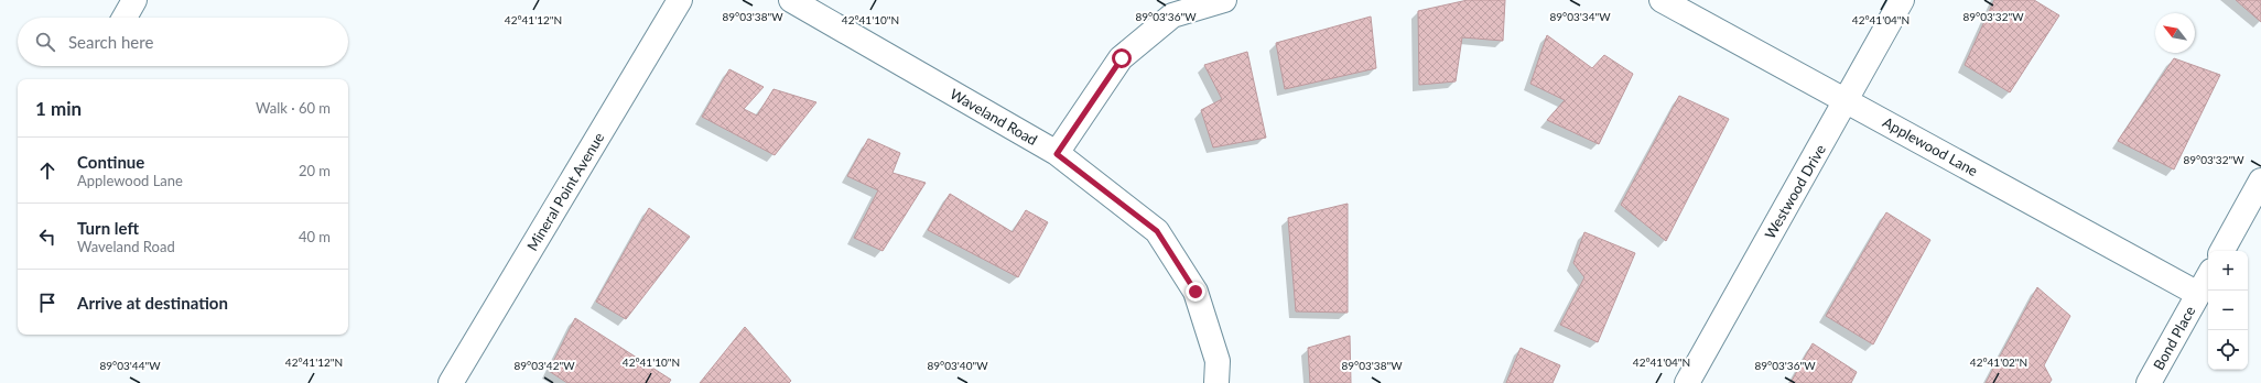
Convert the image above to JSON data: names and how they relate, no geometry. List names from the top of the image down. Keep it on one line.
{"streets":{"street":["Waveland Road","Applewood Lane","Mineral Point Avenue","Westwood Drive","Bond Place"]},"crossings":[["Applewood Lane","Westwood Drive"],["Applewood Lane","Bond Place"]],"north":"top left","page":{"search":"Search here","heading":["1 min","Walk · 60 m"],"list":[["Continue","Applewood Lane","20 m"],["Turn left","Waveland Road","40 m"],"Arrive at destination"],"map_buttons":["+","−"]},"coordinates":["89°03'38\"W","89°03'34\"W","89°03'36\"W","89°03'32\"W","42°41'12\"N","42°41'10\"N","42°41'04\"N","42°41'02\"N","89°03'44\"W","89°03'42\"W","89°03'40\"W"]}
